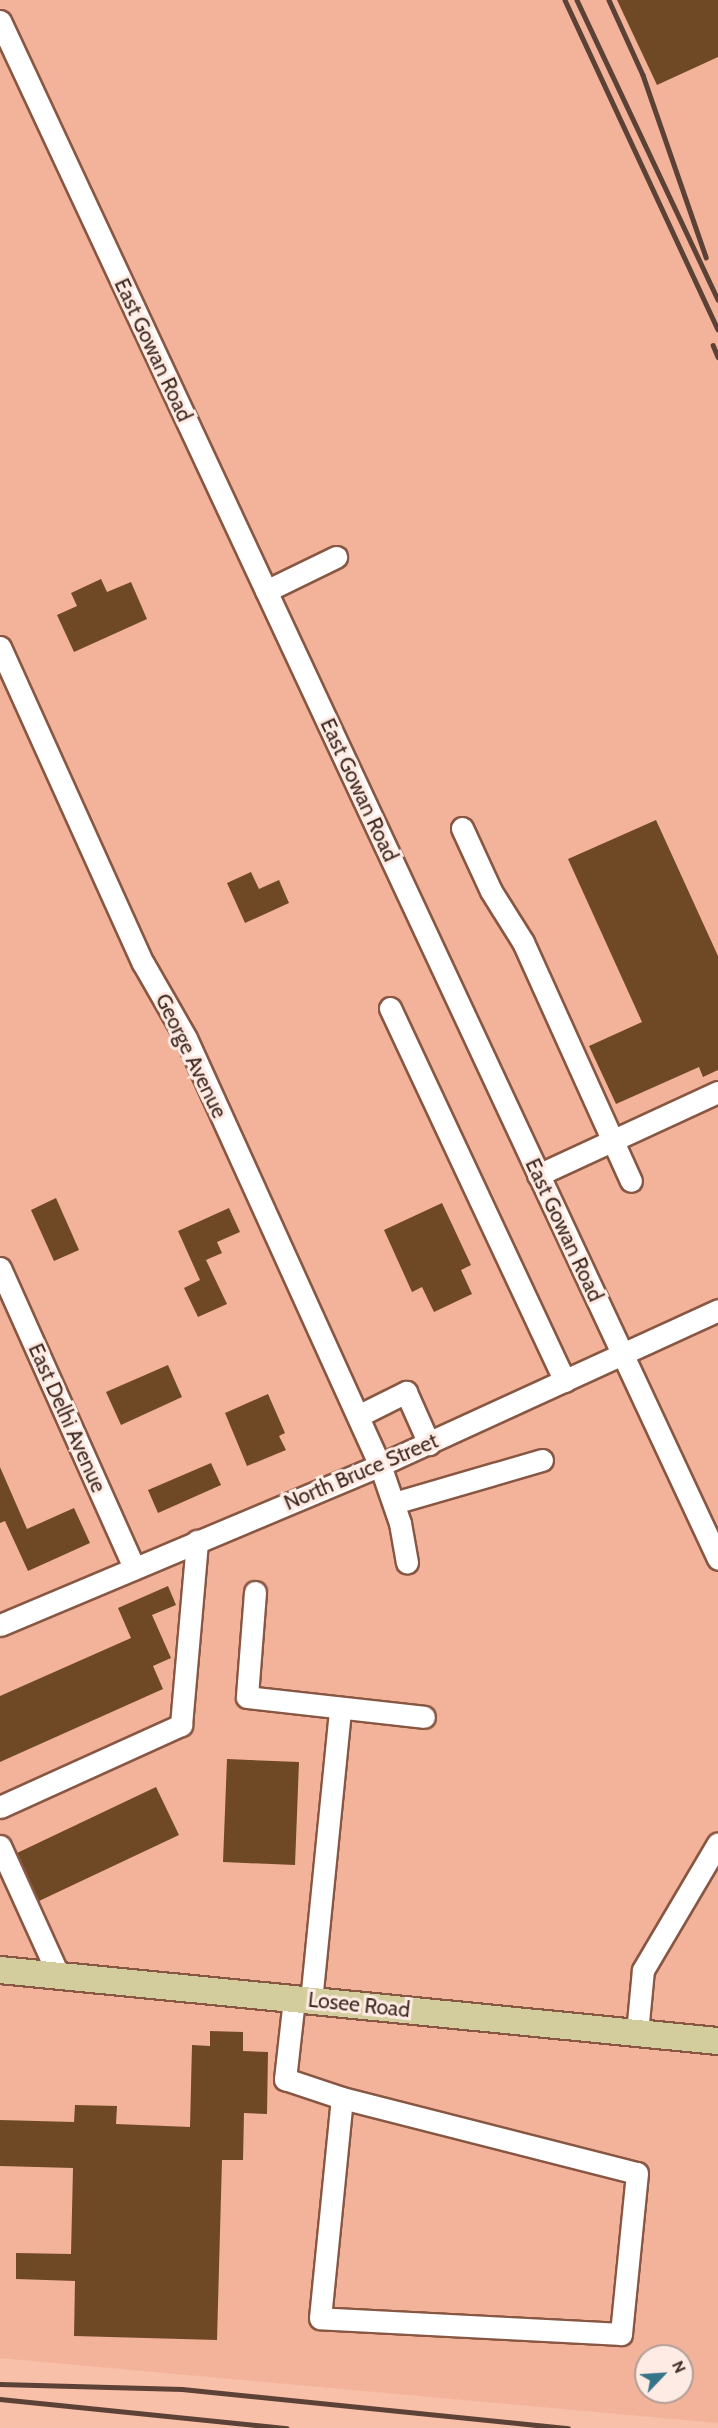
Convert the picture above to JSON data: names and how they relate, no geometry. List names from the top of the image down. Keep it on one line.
{"streets":{"main road":["Losee Road"],"street":["East Gowan Road","George Avenue","East Delhi Avenue","North Bruce Street"]},"crossings":[["East Gowan Road","North Bruce Street"],["George Avenue","North Bruce Street"],["East Delhi Avenue","North Bruce Street"]],"north":"top right"}
